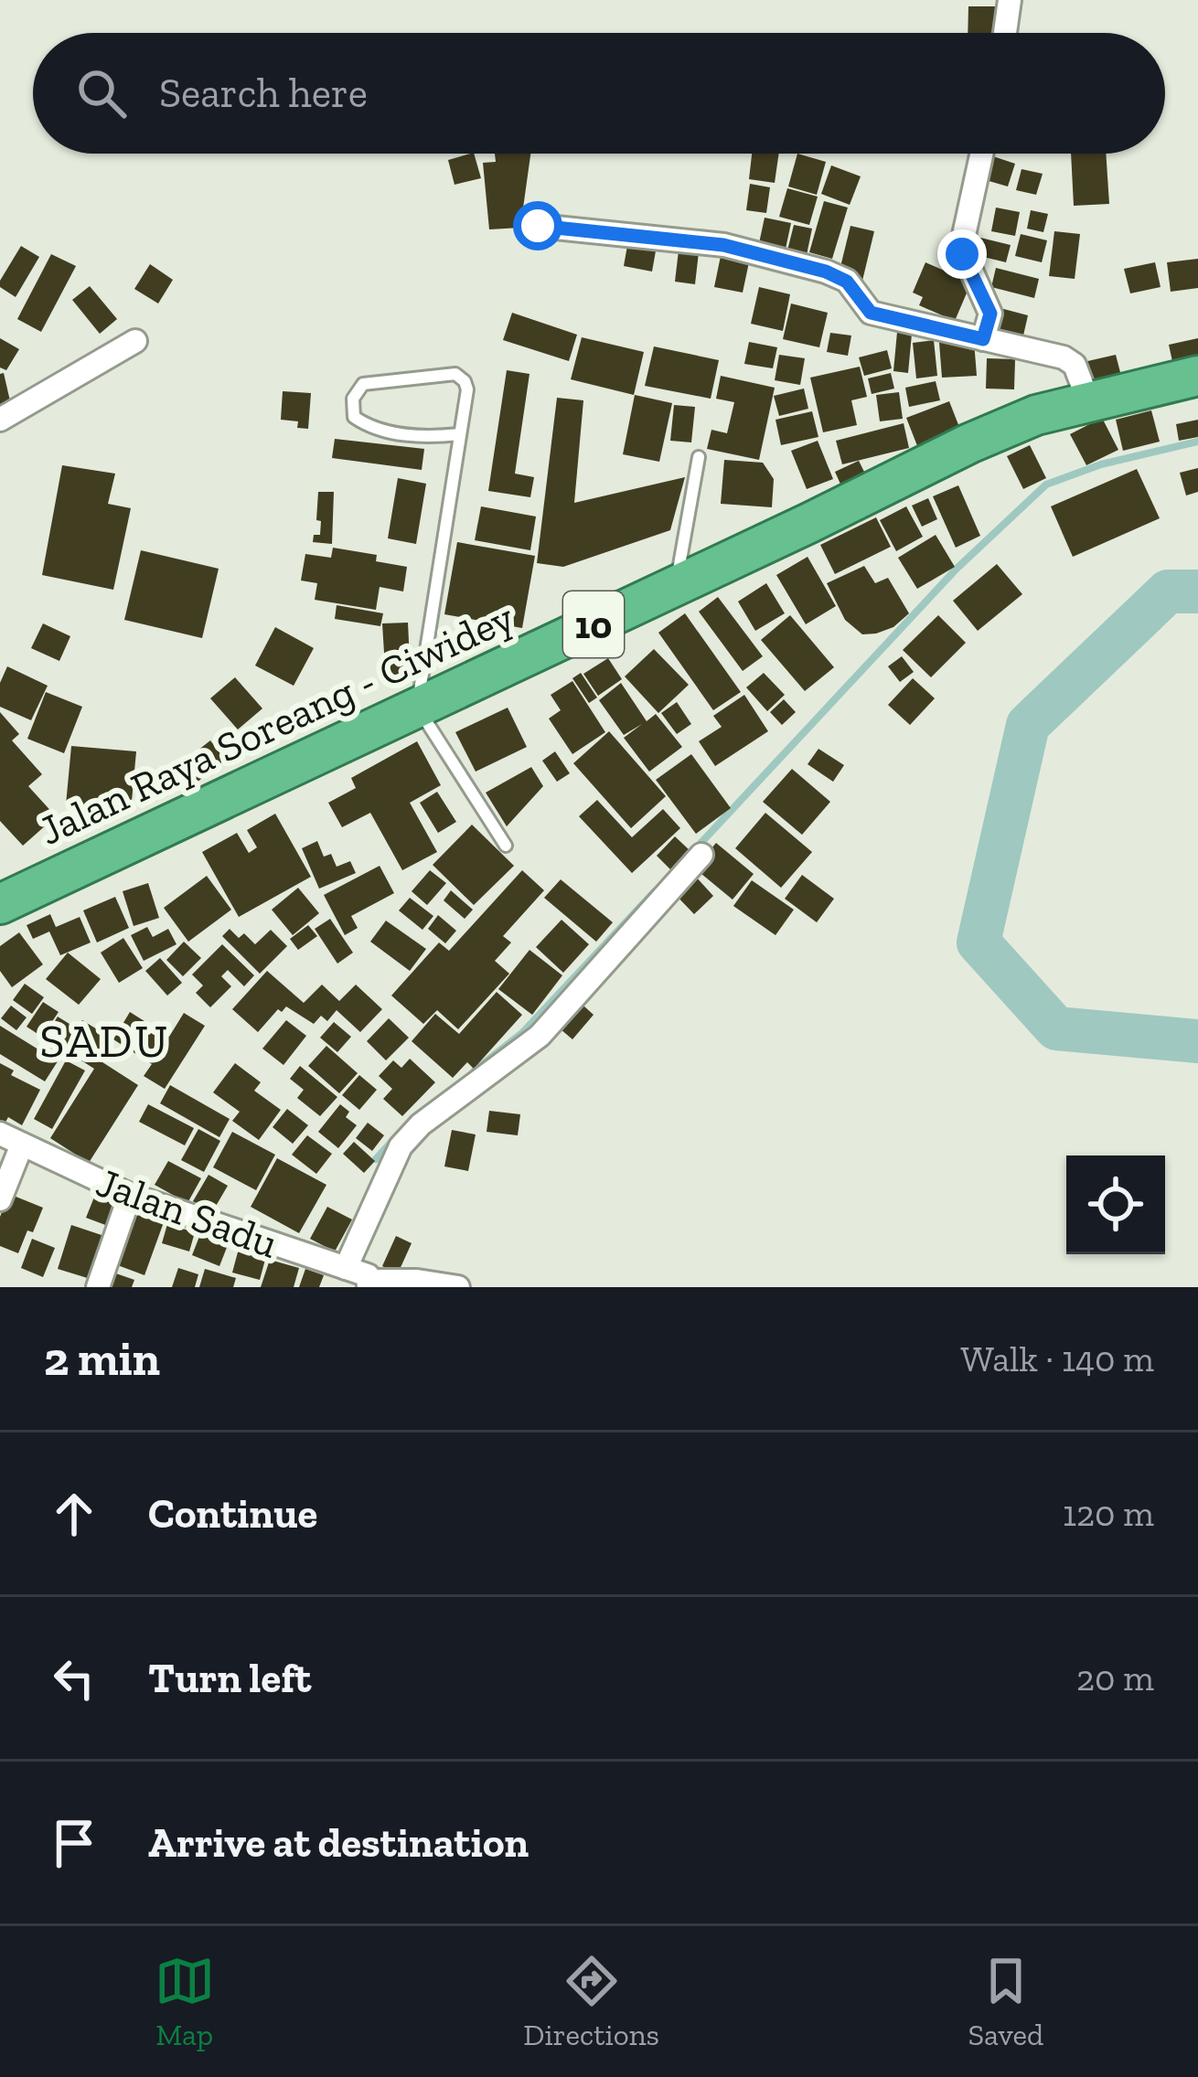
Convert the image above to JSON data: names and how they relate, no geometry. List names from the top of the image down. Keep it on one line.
{"streets":{"highway":["10","Jalan Raya Soreang - Ciwidey"],"street":["Jalan Sadu"]},"districts":["SADU"],"page":{"search":"Search here","heading":["2 min","Walk · 140 m"],"list":[["Continue","120 m"],["Turn left","20 m"],"Arrive at destination"],"nav":["Map","Directions","Saved"]}}
